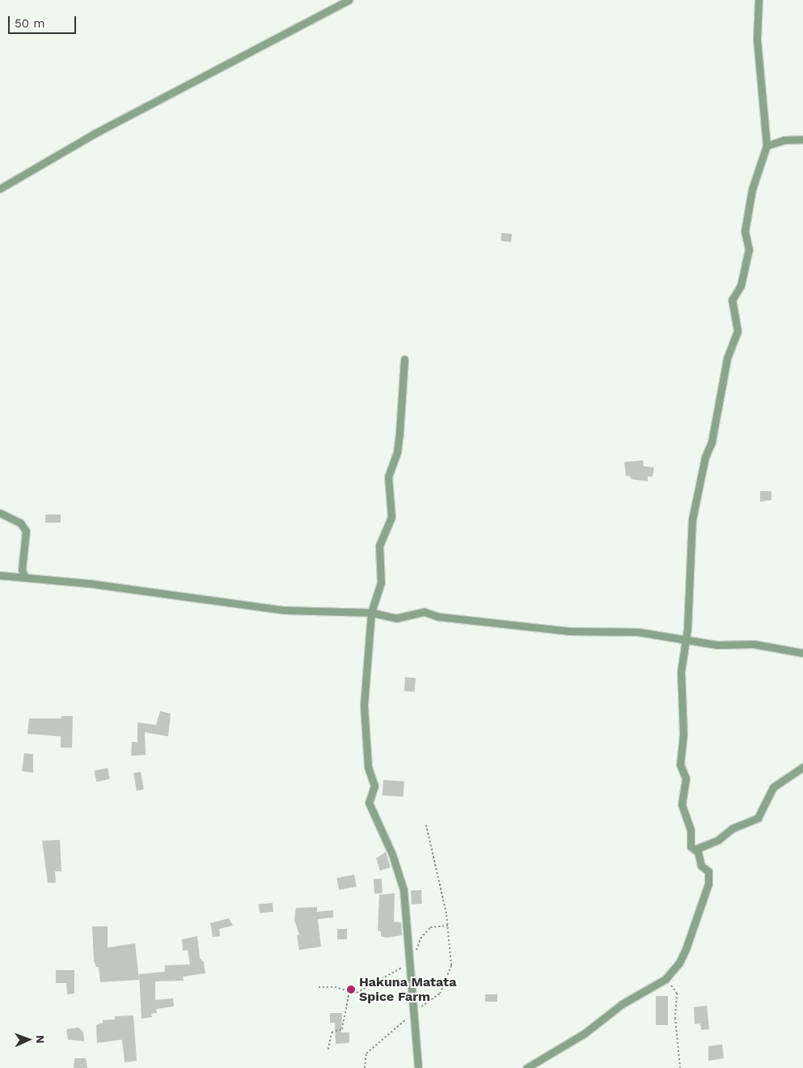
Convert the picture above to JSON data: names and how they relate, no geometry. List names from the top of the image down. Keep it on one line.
{"places":["Hakuna Matata Spice Farm"],"scale_bar":"50 m","north":"right"}
